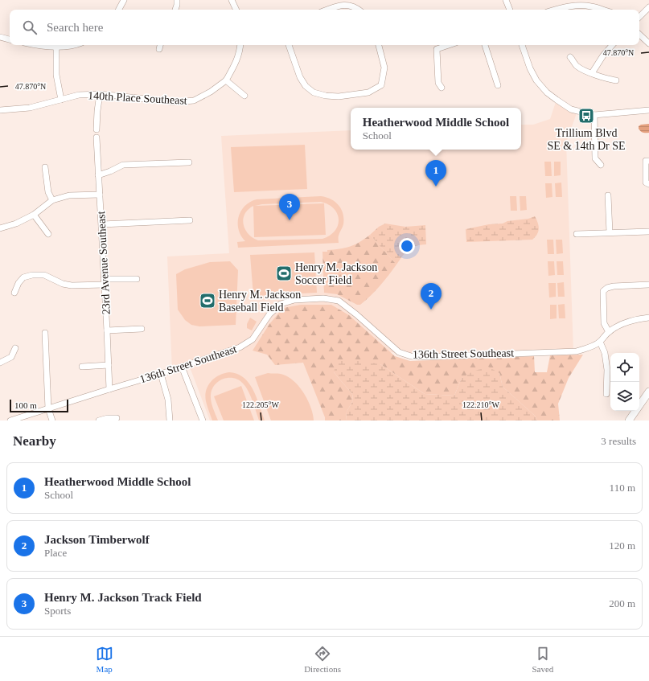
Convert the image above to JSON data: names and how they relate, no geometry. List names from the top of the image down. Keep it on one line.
{"streets":{"street":["140th Place Southeast","23rd Avenue Southeast","136th Street Southeast"]},"crossings":[["23rd Avenue Southeast","136th Street Southeast"]],"places":{"bus stop":["Trillium Blvd SE & 14th Dr SE"],"sports":["Henry M. Jackson Soccer Field","Henry M. Jackson Baseball Field"]},"scale_bar":"100 m","page":{"search":"Search here","popup":["Heatherwood Middle School","School"],"pins":["1","3","2"],"scale":"100 m","heading":["Nearby","3 results"],"list":[{"mark":"1","name":"Heatherwood Middle School","note":"School","value":"110 m"},{"mark":"2","name":"Jackson Timberwolf","note":"Place","value":"120 m"},{"mark":"3","name":"Henry M. Jackson Track Field","note":"Sports","value":"200 m"}],"nav":["Map","Directions","Saved"]},"coordinates":["47.870°N","122.205°W","122.210°W"]}
